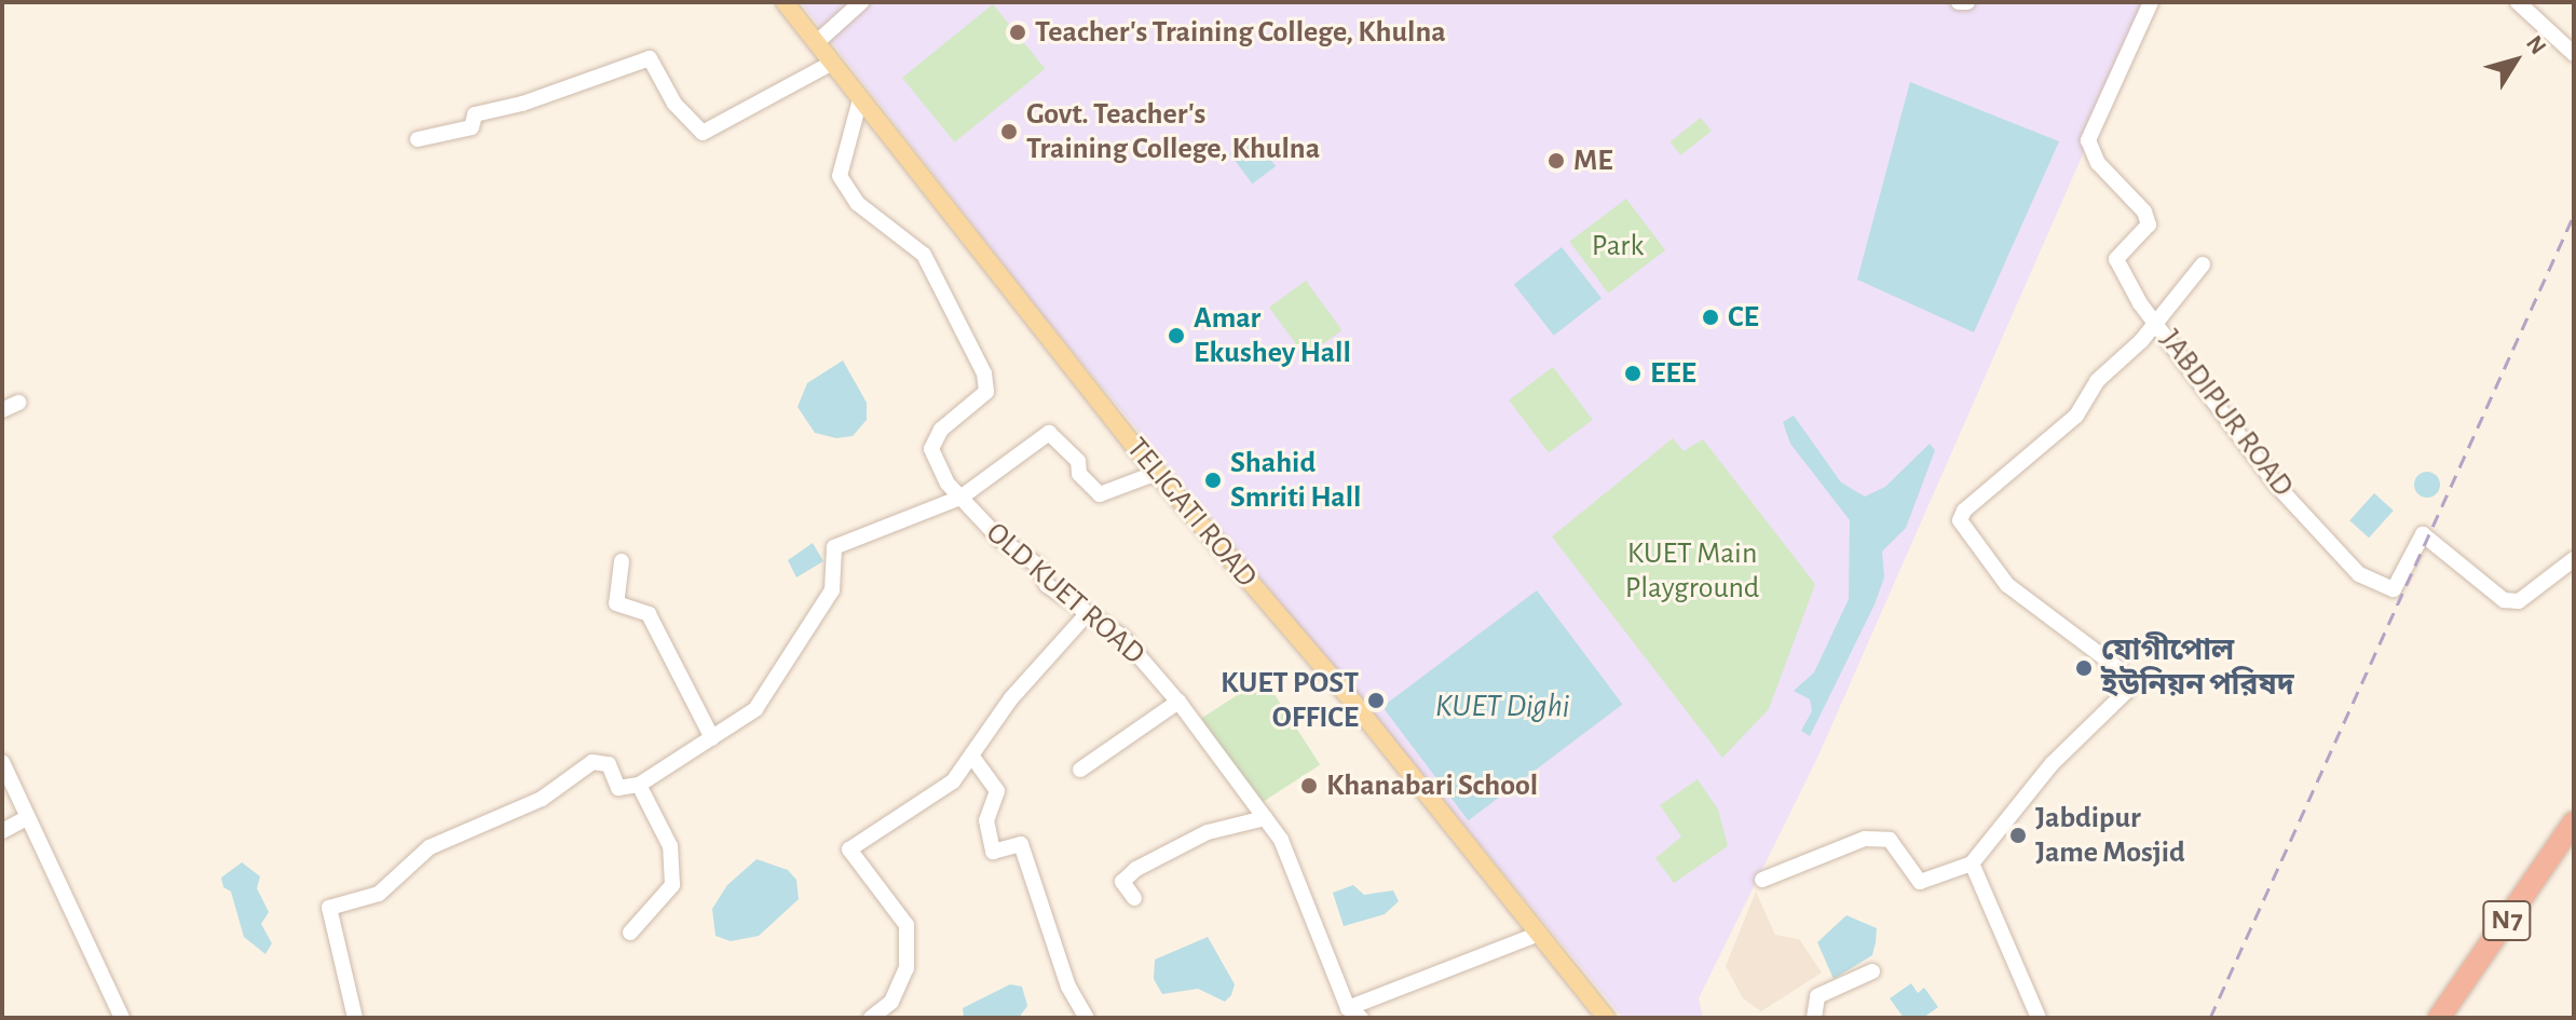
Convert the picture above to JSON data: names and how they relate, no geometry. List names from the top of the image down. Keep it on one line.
{"streets":{"highway":["N7"],"main road":["TELIGATI ROAD"],"street":["JABDIPUR ROAD","OLD KUET ROAD"]},"crossings":[["TELIGATI ROAD","OLD KUET ROAD"]],"water":["KUET Dighi"],"parks":["Park","KUET Main Playground"],"places":["Teacher's Training College, Khulna","Govt. Teacher's Training College, Khulna","ME","CE","Amar Ekushey Hall","EEE","Shahid Smriti Hall","যোগীপোল ইউনিয়ন পরিষদ","KUET POST OFFICE","Khanabari School","Jabdipur Jame Mosjid"],"north":"top right"}
